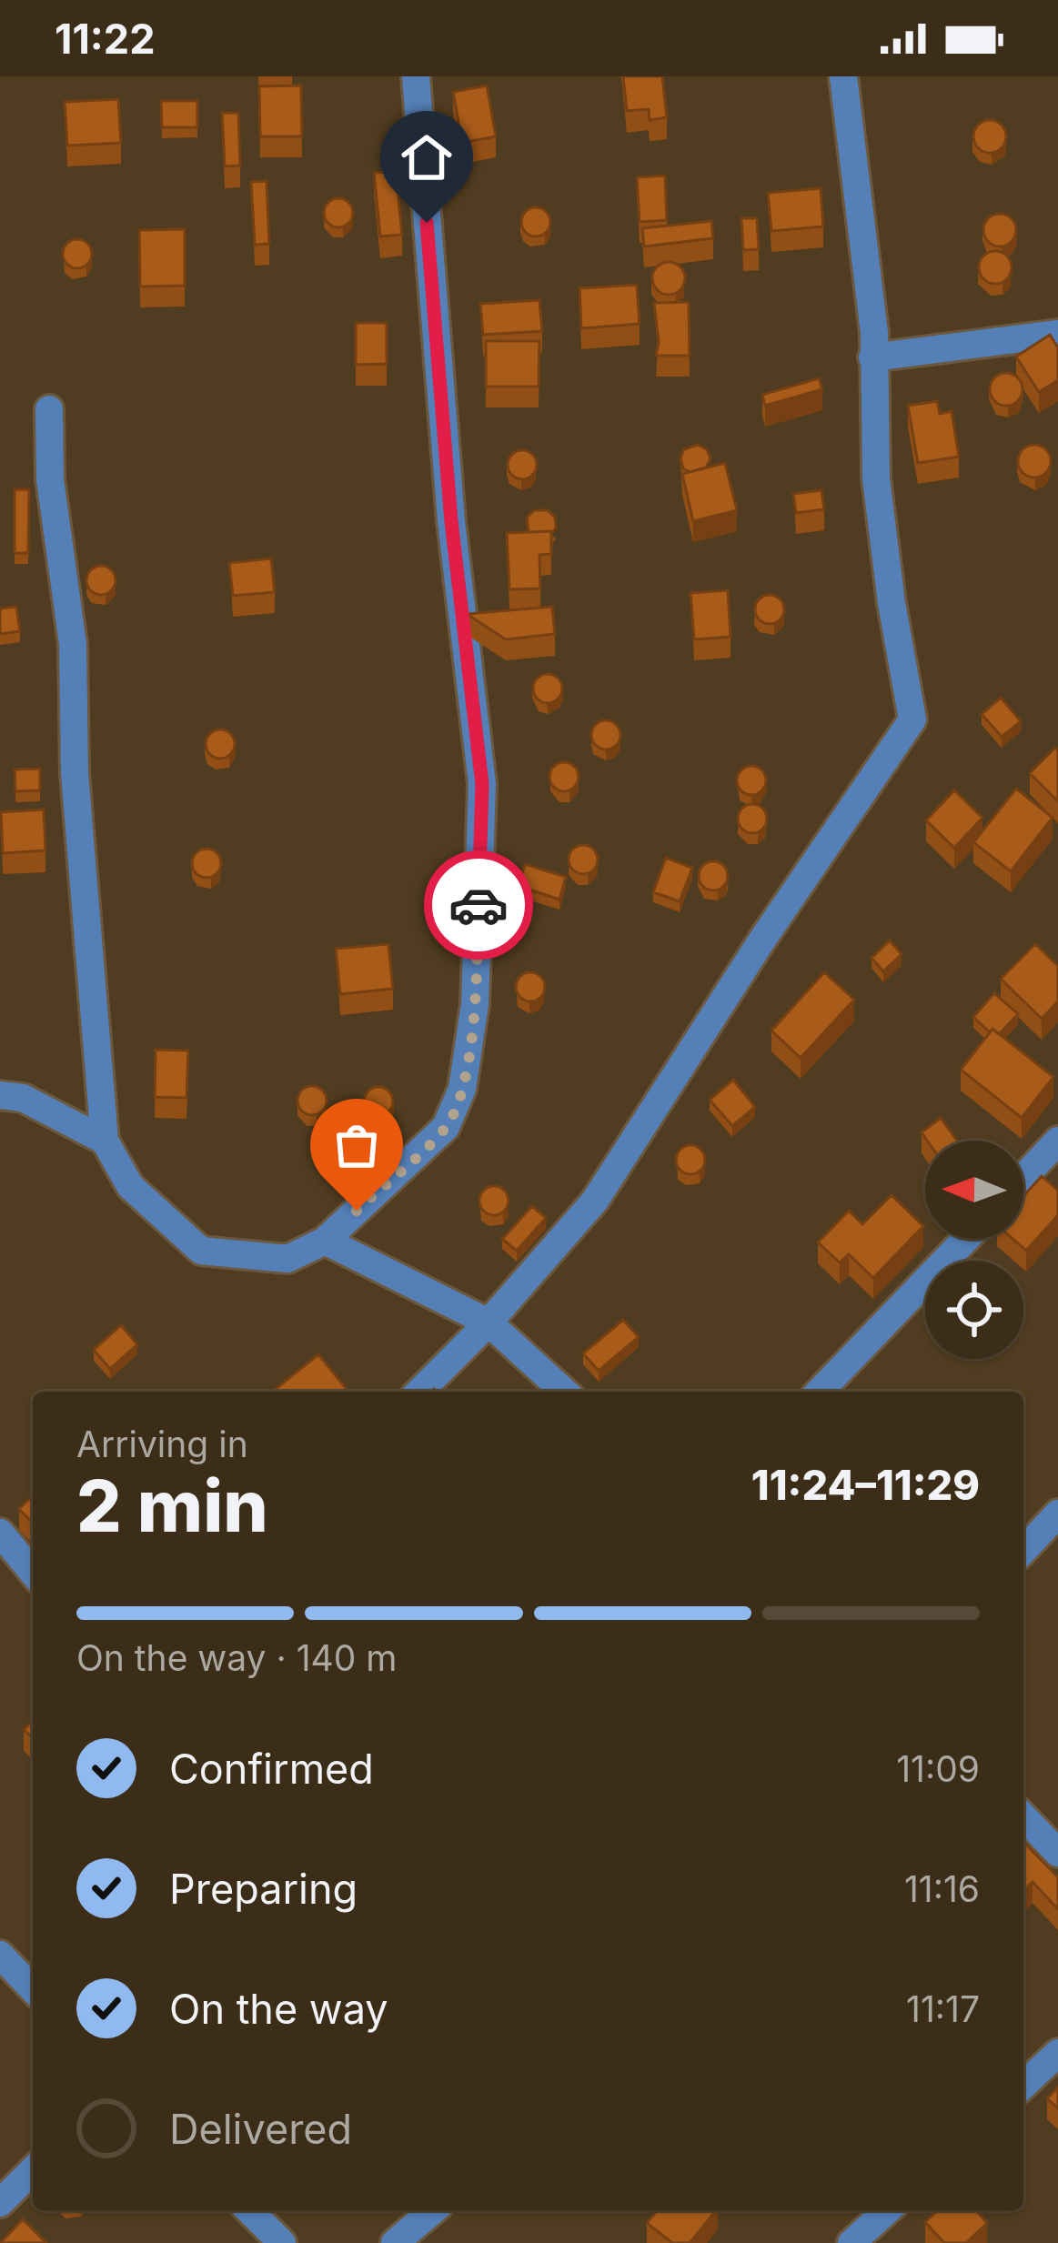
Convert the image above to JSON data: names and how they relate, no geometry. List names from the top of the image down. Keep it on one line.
{"north":"left","page":{"status":"11:22","heading":["2 min","Arriving in","11:24–11:29"],"bar":"On the way · 140 m","list":[["Confirmed","11:09"],["Preparing","11:16"],["On the way","11:17"],"Delivered"]}}
